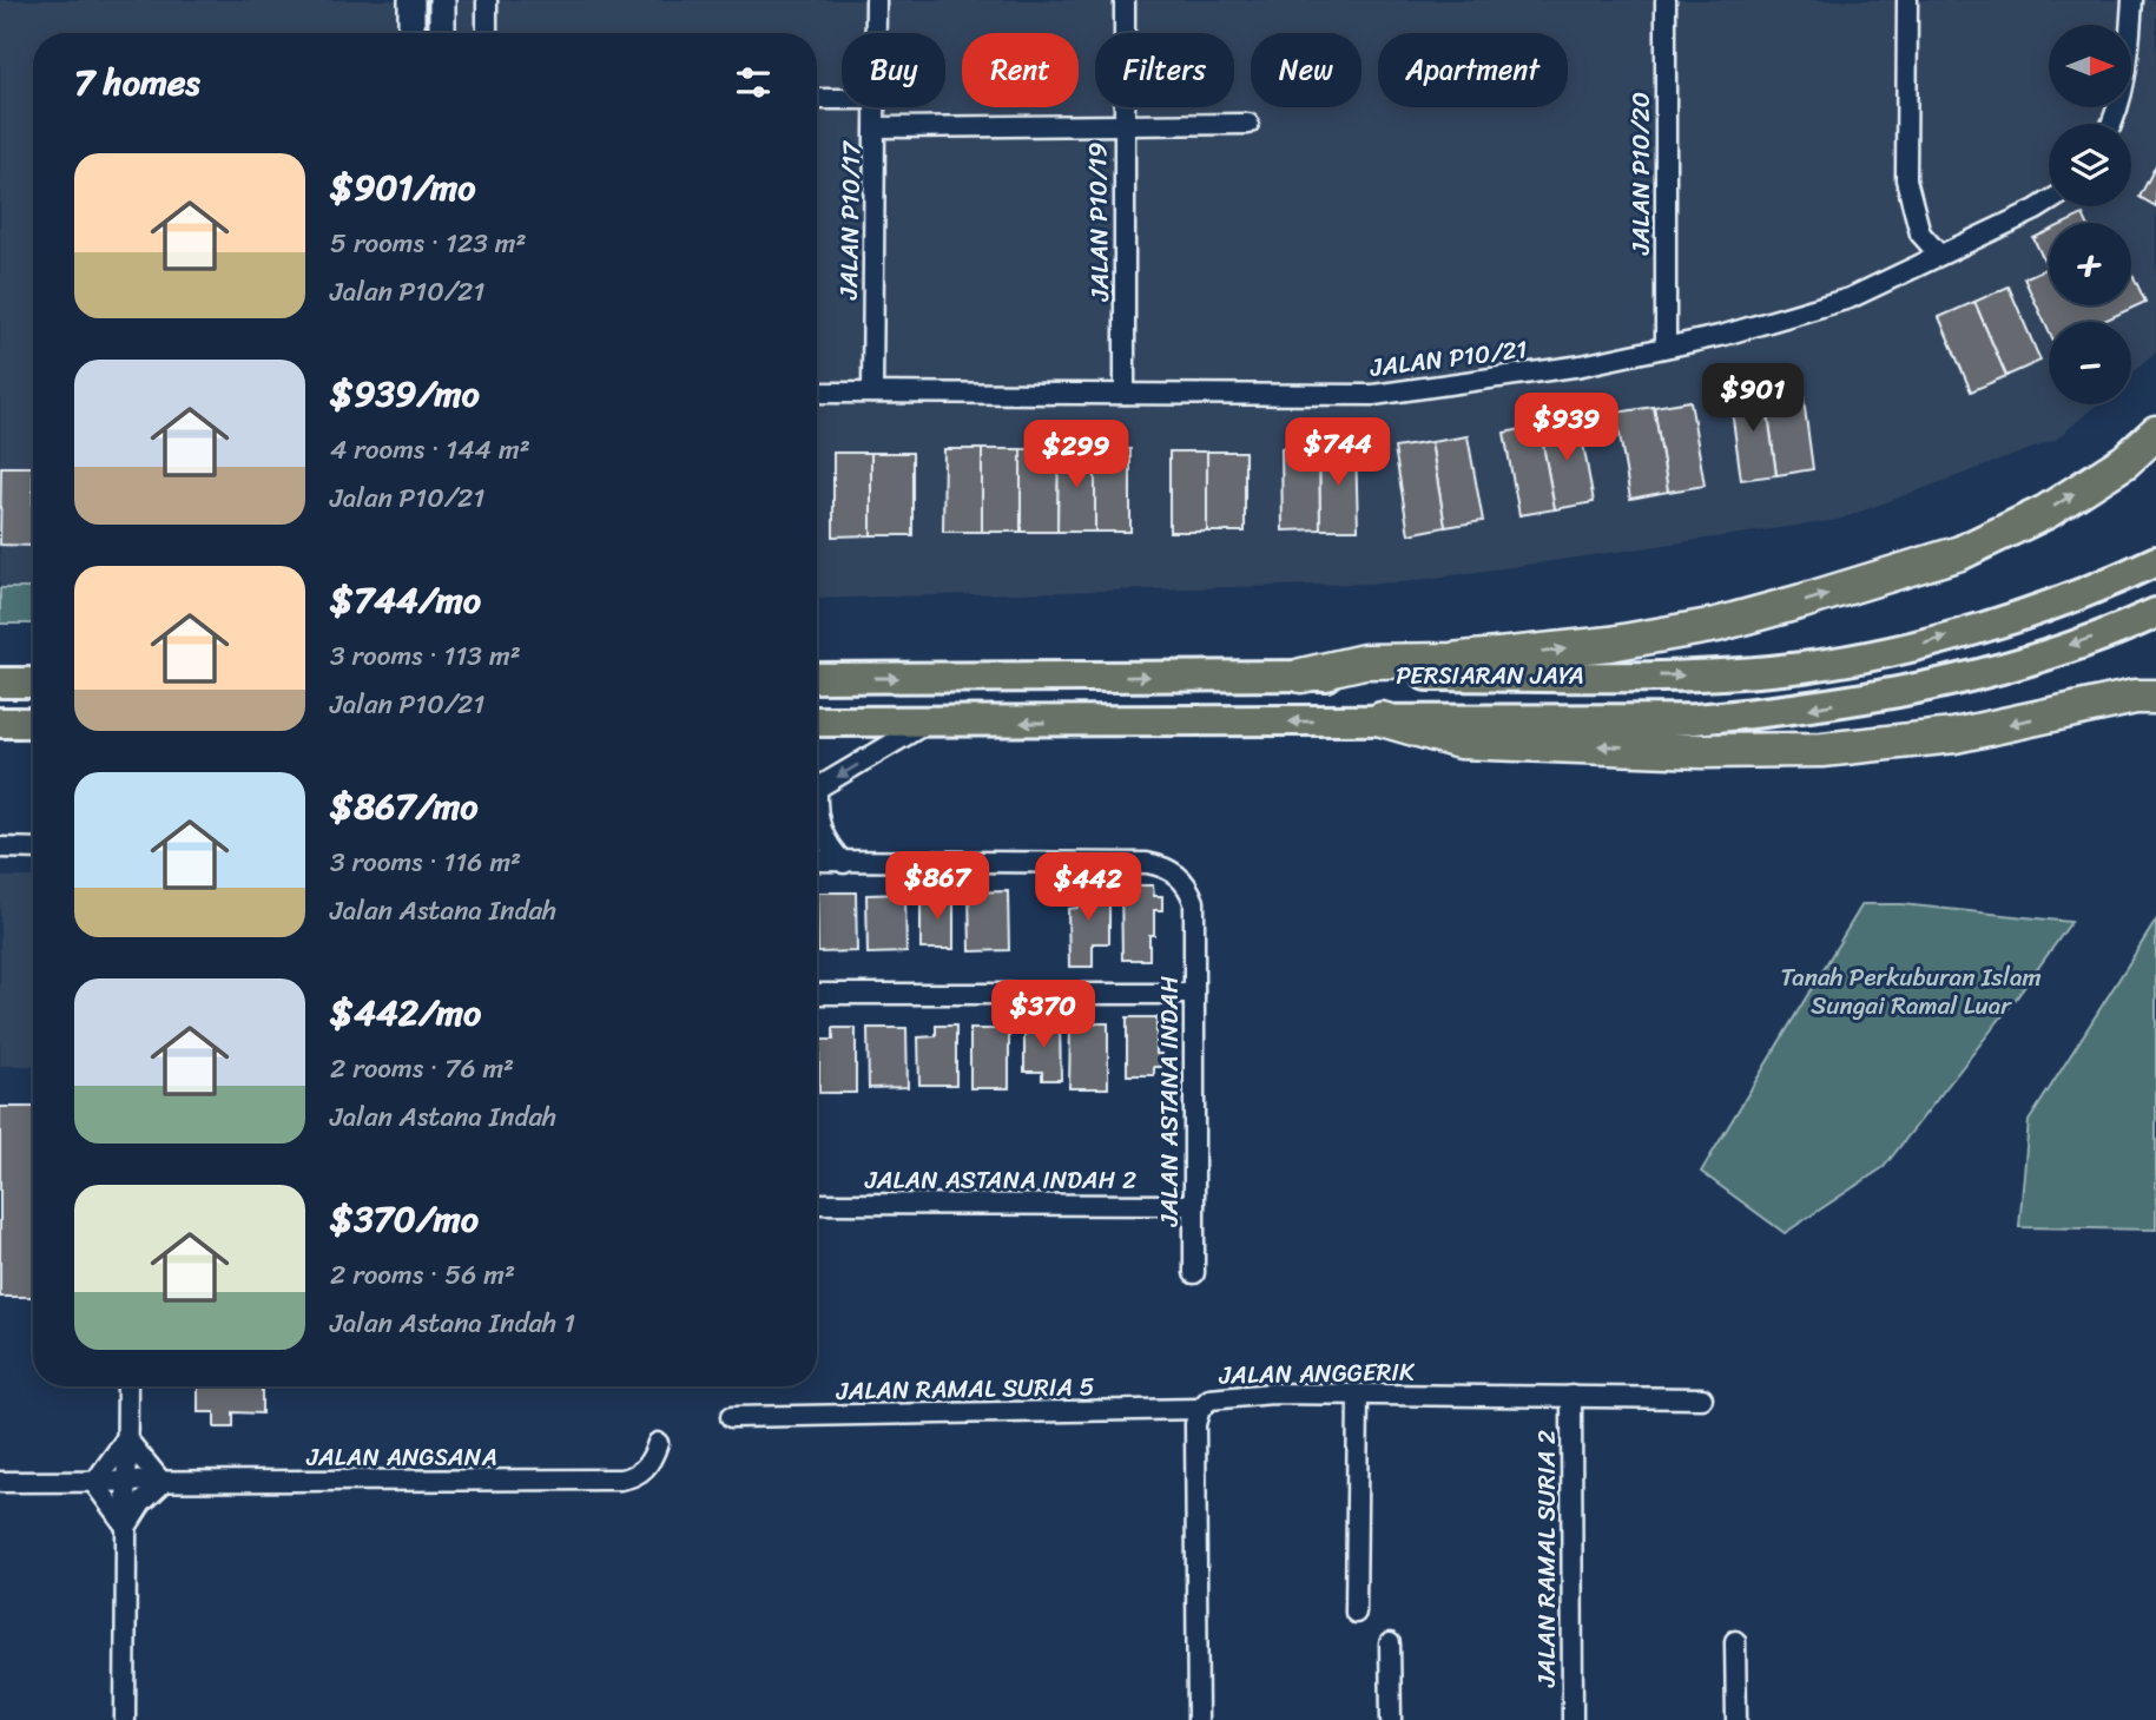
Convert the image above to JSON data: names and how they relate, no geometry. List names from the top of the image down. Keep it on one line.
{"streets":{"main road":["PERSIARAN JAYA"],"street":["JALAN P10/20","JALAN P10/17","JALAN P10/19","JALAN P10/21","JALAN ASTANA INDAH","JALAN ASTANA INDAH 2","JALAN ANGGERIK","JALAN RAMAL SURIA 5","JALAN ANGSANA","JALAN RAMAL SURIA 2"]},"crossings":[["JALAN P10/20","JALAN P10/21"],["JALAN P10/17","JALAN P10/21"],["JALAN P10/19","JALAN P10/21"],["JALAN ASTANA INDAH","JALAN ASTANA INDAH 2"],["JALAN ANGGERIK","JALAN RAMAL SURIA 5"],["JALAN ANGGERIK","JALAN RAMAL SURIA 2"]],"parks":["Tanah Perkuburan Islam Sungai Ramal Luar"],"north":"right","page":{"map_buttons":["+","−"],"chip":["Buy","Rent","Filters","New","Apartment"],"heading":"7 homes","list":[{"name":"$901/mo","note":"5 rooms · 123 m² · Jalan P10/21"},{"name":"$939/mo","note":"4 rooms · 144 m² · Jalan P10/21"},{"name":"$744/mo","note":"3 rooms · 113 m² · Jalan P10/21"},{"name":"$867/mo","note":"3 rooms · 116 m² · Jalan Astana Indah"},{"name":"$442/mo","note":"2 rooms · 76 m² · Jalan Astana Indah"},{"name":"$370/mo","note":"2 rooms · 56 m² · Jalan Astana Indah 1"}],"price":["$901","$939","$744","$299","$867","$442","$370"]}}
